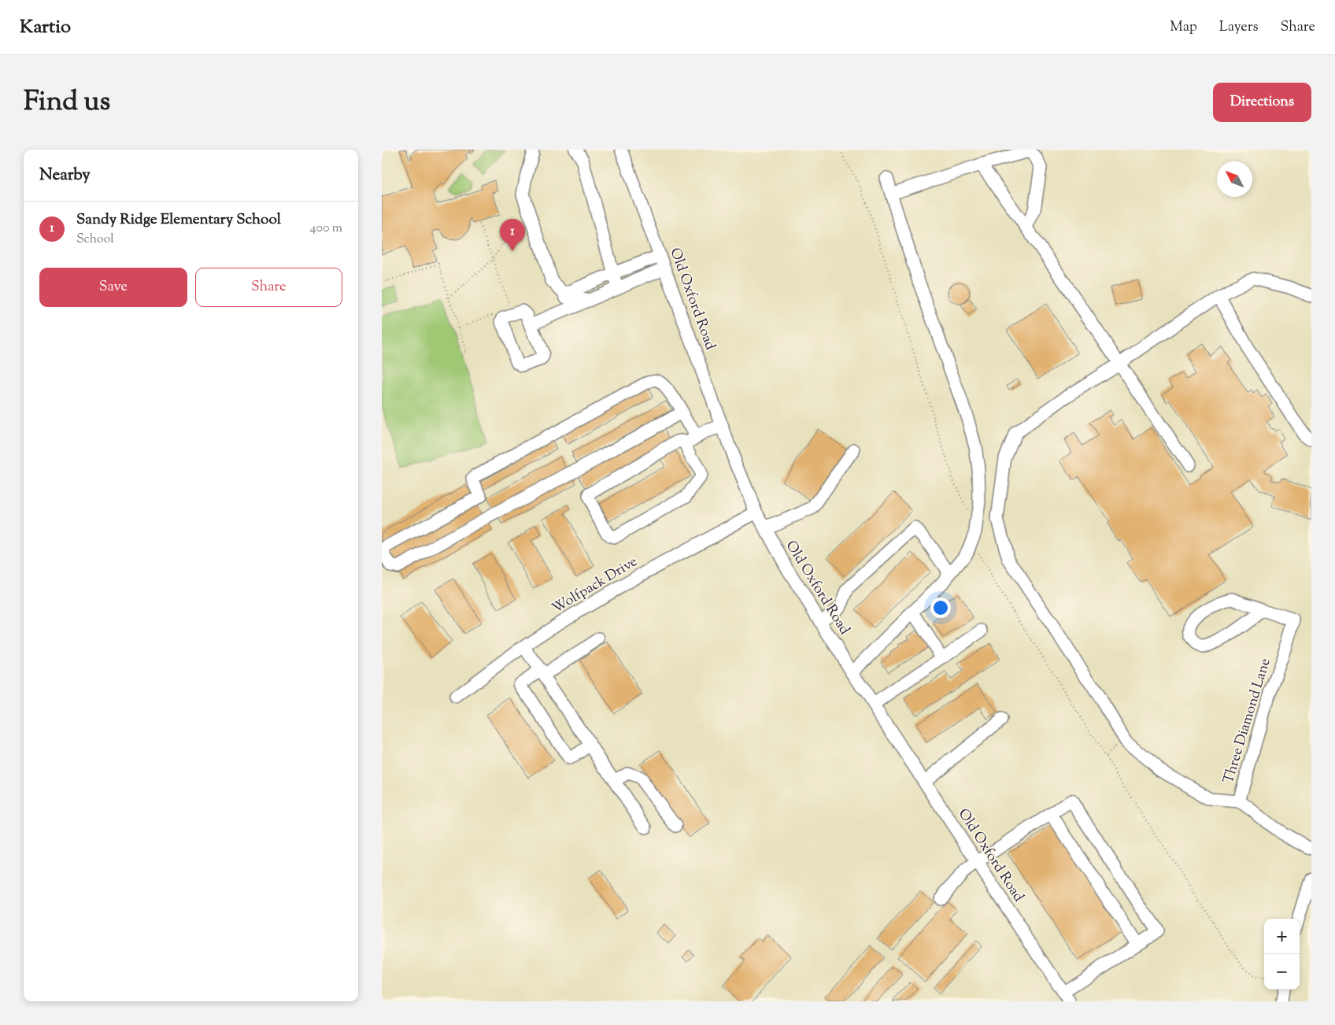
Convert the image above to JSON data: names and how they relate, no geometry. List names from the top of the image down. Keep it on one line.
{"streets":{"street":["Old Oxford Road","Wolfpack Drive","Three Diamond Lane"]},"crossings":[["Old Oxford Road","Wolfpack Drive"]],"north":"top left","page":{"header":"Kartio","nav":["Map","Layers","Share"],"title":"Find us","buttons":["Directions",["Save","Share"]],"heading":"Nearby","list":[{"mark":"1","name":"Sandy Ridge Elementary School","note":"School","value":"400 m"}],"pins":"1","map_buttons":["+","−"]}}
